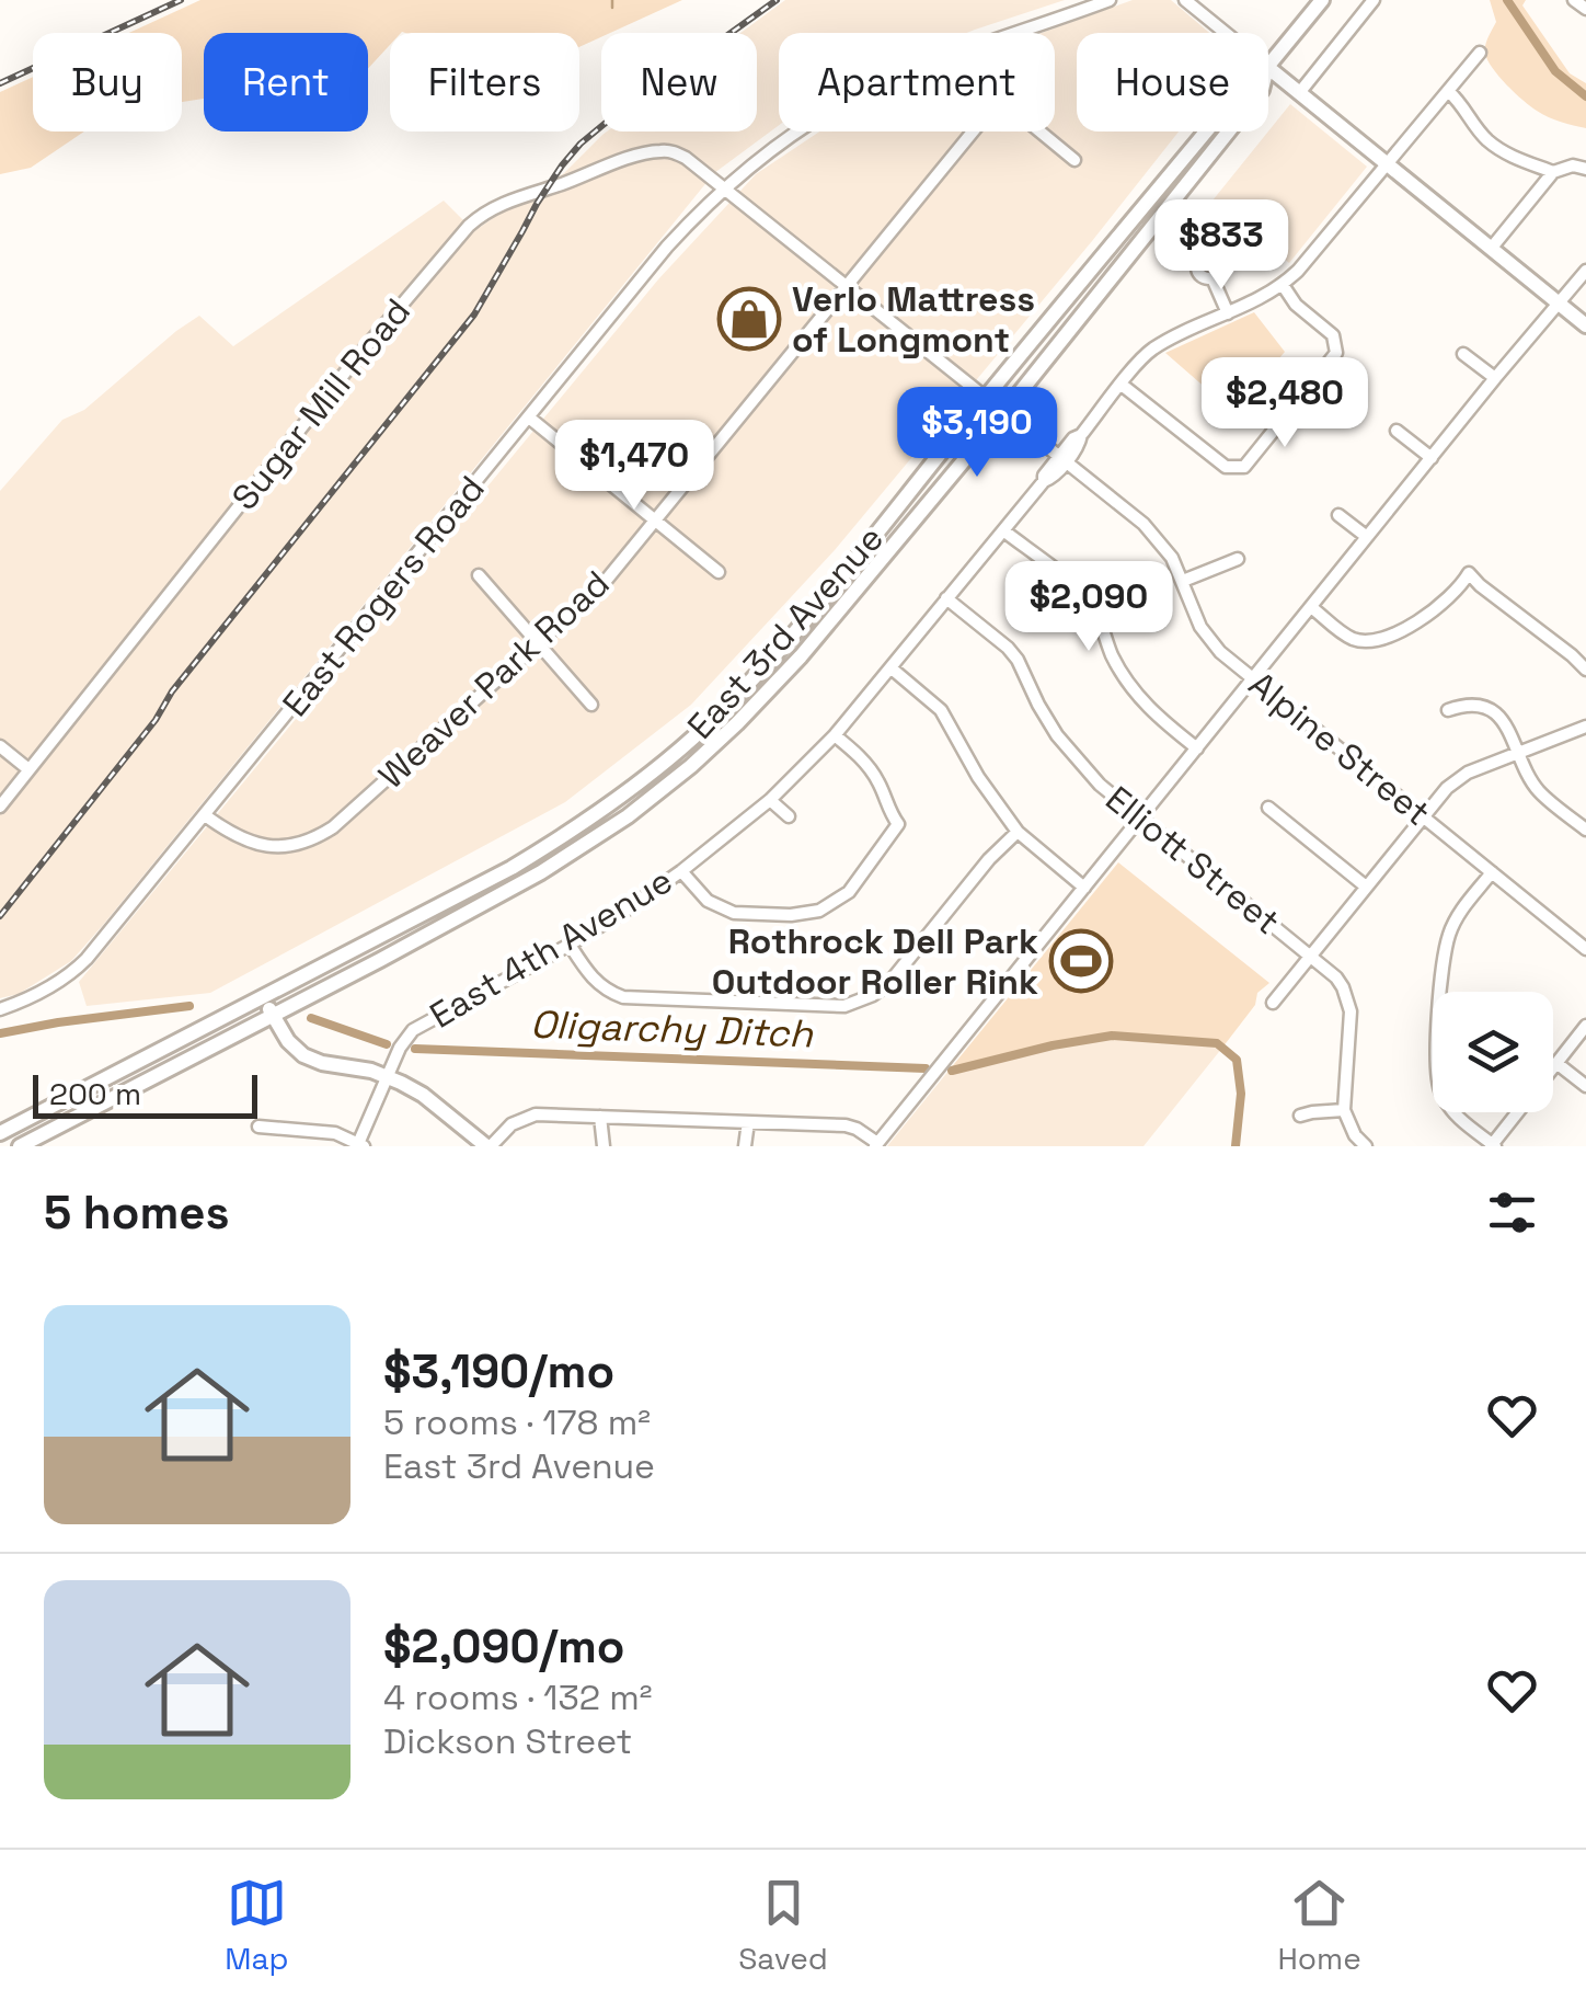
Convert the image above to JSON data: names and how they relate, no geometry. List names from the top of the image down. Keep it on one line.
{"streets":{"main road":["East 3rd Avenue"],"street":["Sugar Mill Road","East Rogers Road","Weaver Park Road","Alpine Street","Elliott Street","East 4th Avenue"]},"crossings":[["Sugar Mill Road","East Rogers Road"],["Sugar Mill Road","Alpine Street"],["East Rogers Road","Weaver Park Road"],["East Rogers Road","Alpine Street"],["East 3rd Avenue","Alpine Street"],["Weaver Park Road","Alpine Street"],["Alpine Street","East 4th Avenue"],["Elliott Street","East 4th Avenue"]],"water":["Oligarchy Ditch"],"places":{"shop":["Verlo Mattress of Longmont"],"sports":["Rothrock Dell Park Outdoor Roller Rink"]},"scale_bar":"200 m","page":{"chip":["Buy","Rent","Filters","New","Apartment","House"],"price":["$833","$2,480","$3,190","$1,470","$2,090"],"scale":"200 m","heading":"5 homes","list":[{"name":"$3,190/mo","note":"5 rooms · 178 m² · East 3rd Avenue"},{"name":"$2,090/mo","note":"4 rooms · 132 m² · Dickson Street"}],"tabs":["Map","Saved","Home"]}}
